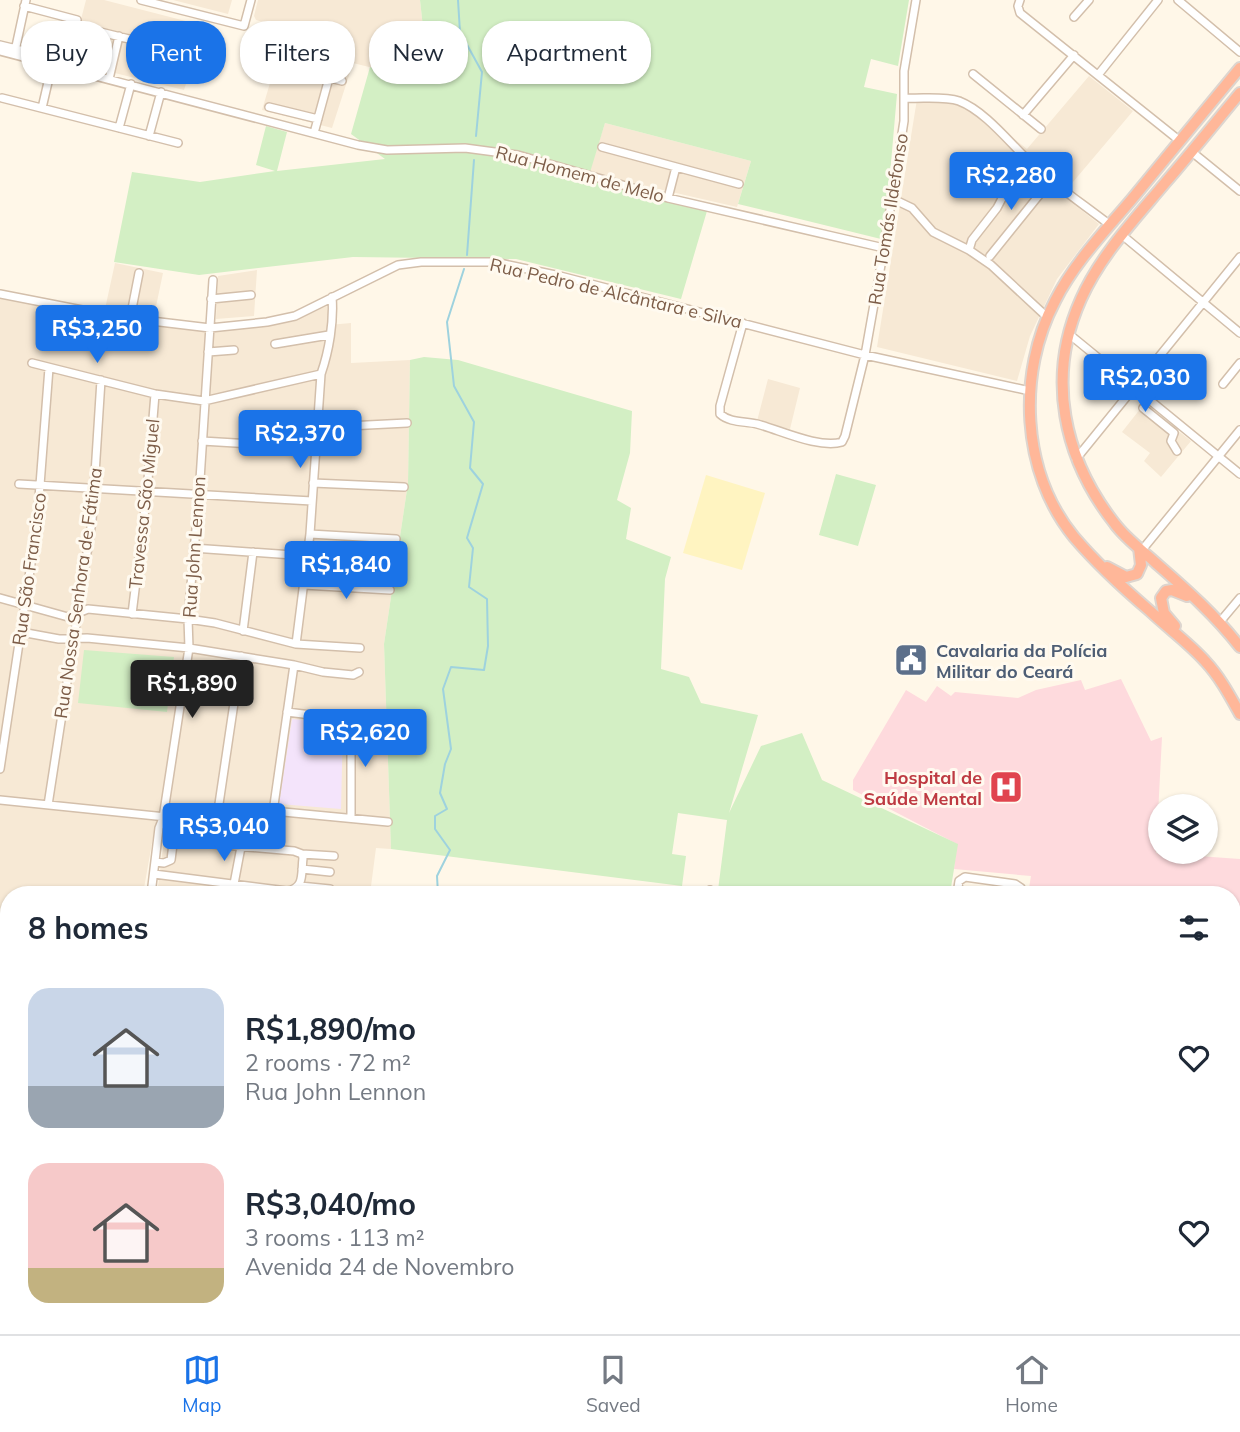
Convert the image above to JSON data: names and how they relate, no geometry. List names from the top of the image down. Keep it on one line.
{"streets":{"street":["Rua Homem de Melo","Rua Tomás Ildefonso","Rua Pedro de Alcântara e Silva","Travessa São Miguel","Rua John Lennon","Rua São Francisco","Rua Nossa Senhora de Fátima"]},"crossings":[["Rua Homem de Melo","Rua Tomás Ildefonso"],["Rua Tomás Ildefonso","Rua Pedro de Alcântara e Silva"],["Rua Pedro de Alcântara e Silva","Rua John Lennon"]],"places":{"public building":["Cavalaria da Polícia Militar do Ceará"],"hospital":["Hospital de Saúde Mental"]},"page":{"chip":["Buy","Rent","Filters","New","Apartment"],"price":["R$2,280","R$3,250","R$2,030","R$2,370","R$1,840","R$1,890","R$2,620","R$3,040"],"heading":"8 homes","list":[{"name":"R$1,890/mo","note":"2 rooms · 72 m² · Rua John Lennon"},{"name":"R$3,040/mo","note":"3 rooms · 113 m² · Avenida 24 de Novembro"}],"tabs":["Map","Saved","Home"]}}
